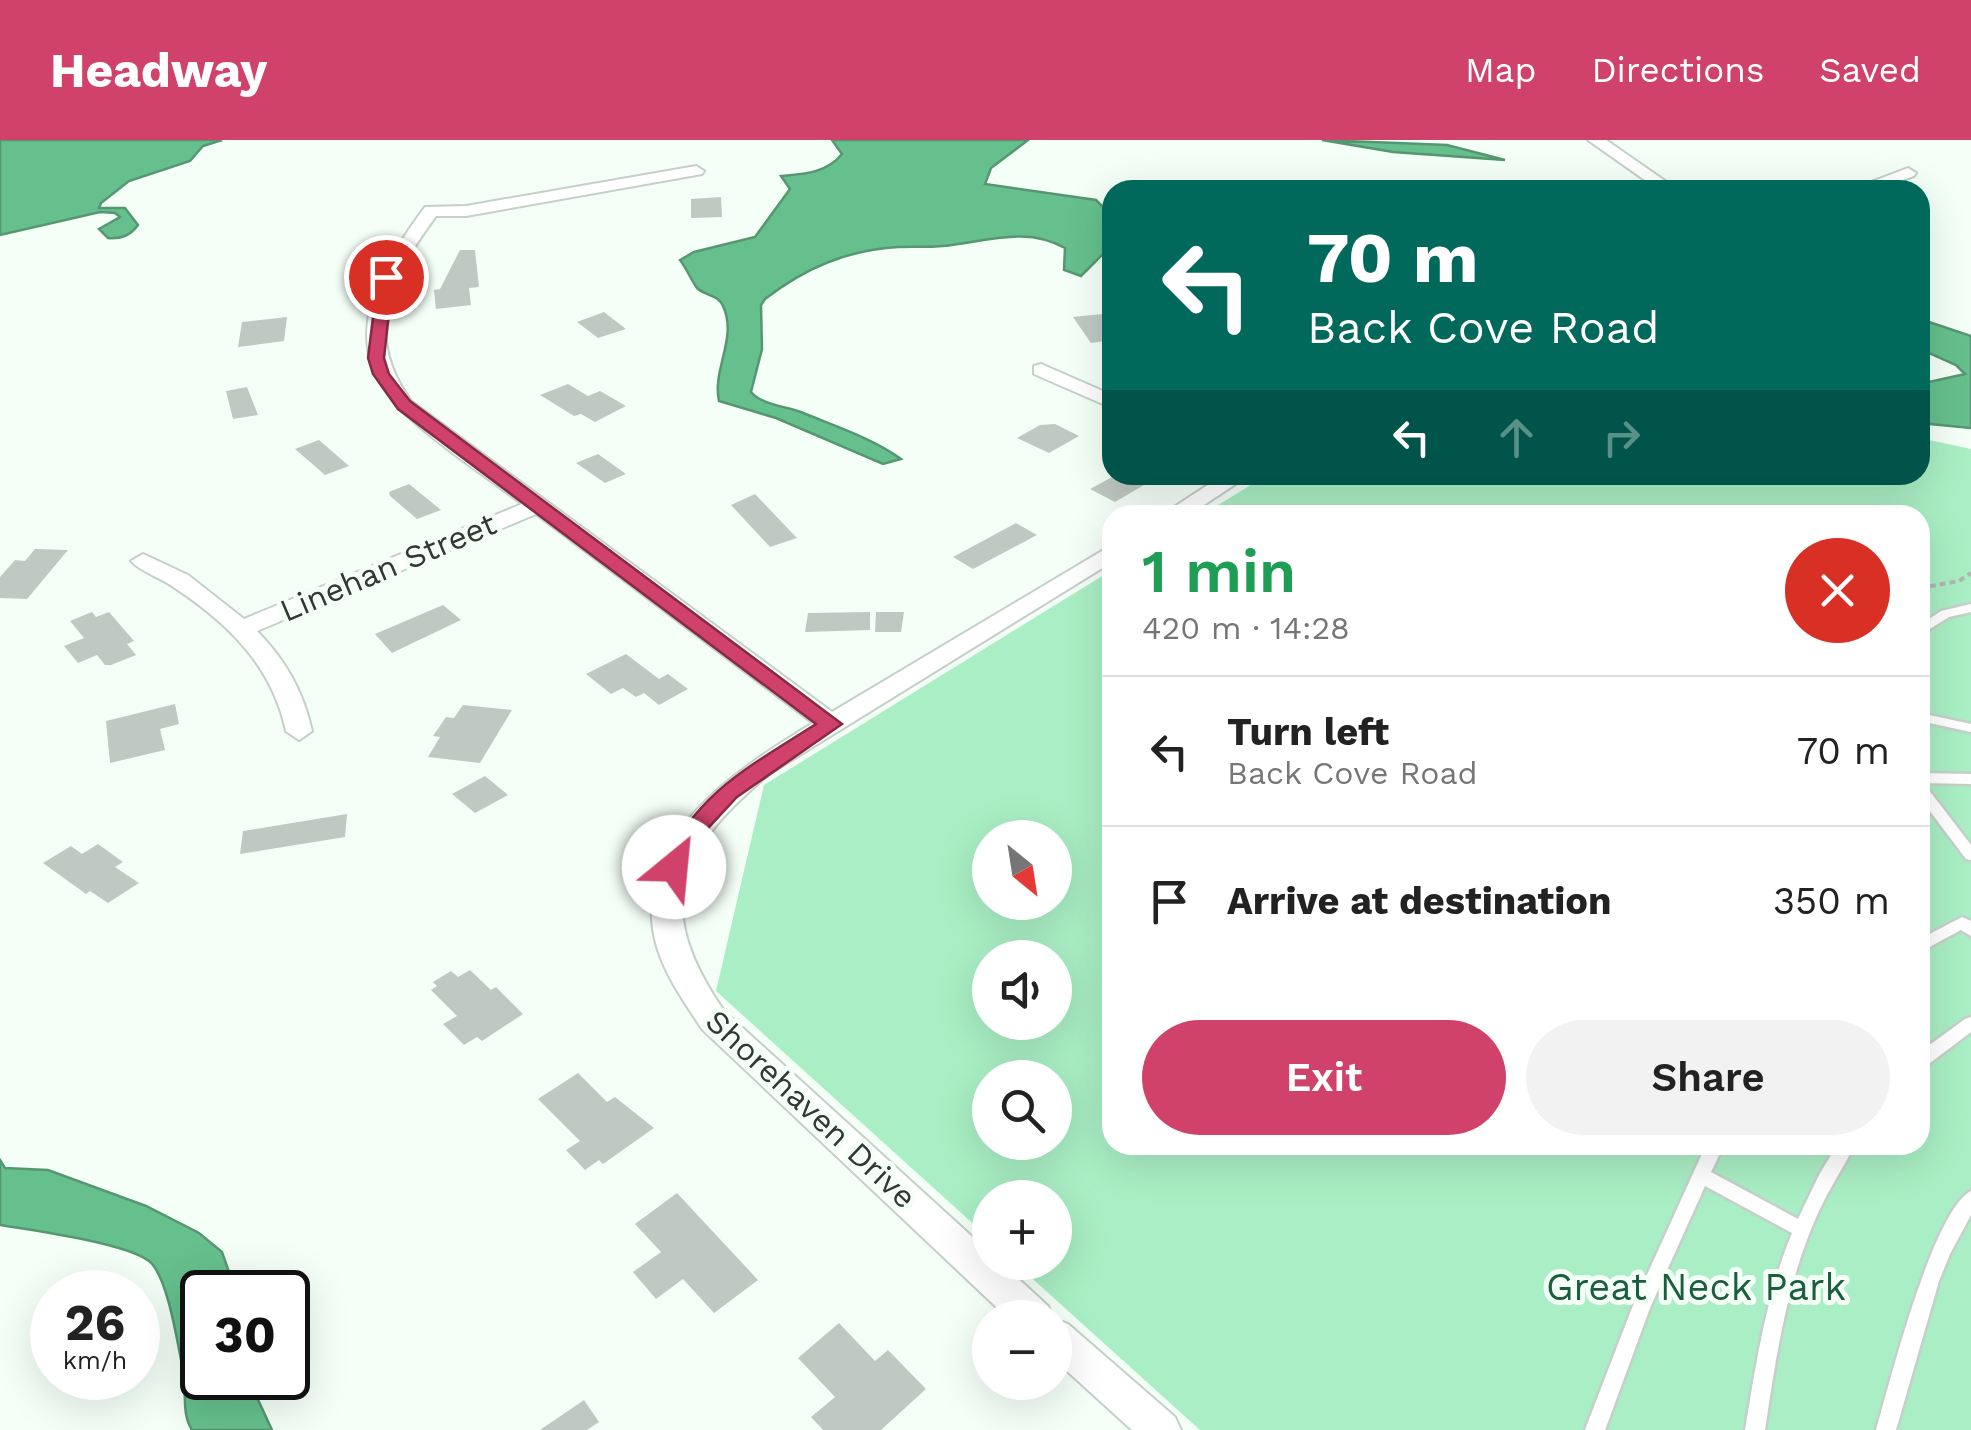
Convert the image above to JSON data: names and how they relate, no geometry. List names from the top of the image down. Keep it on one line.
{"streets":{"street":["Linehan Street","Shorehaven Drive"]},"parks":["Great Neck Park"],"north":"bottom right","page":{"header":"Headway","nav":["Map","Directions","Saved"],"turn":["70 m","Back Cove Road"],"heading":["1 min","420 m · 14:28"],"list":[{"name":"Turn left","note":"Back Cove Road","value":"70 m"},{"name":"Arrive at destination","value":"350 m"}],"map_buttons":["+","−"],"buttons":["Exit","Share"],"speed":"26 km/h","limit":"30"}}
